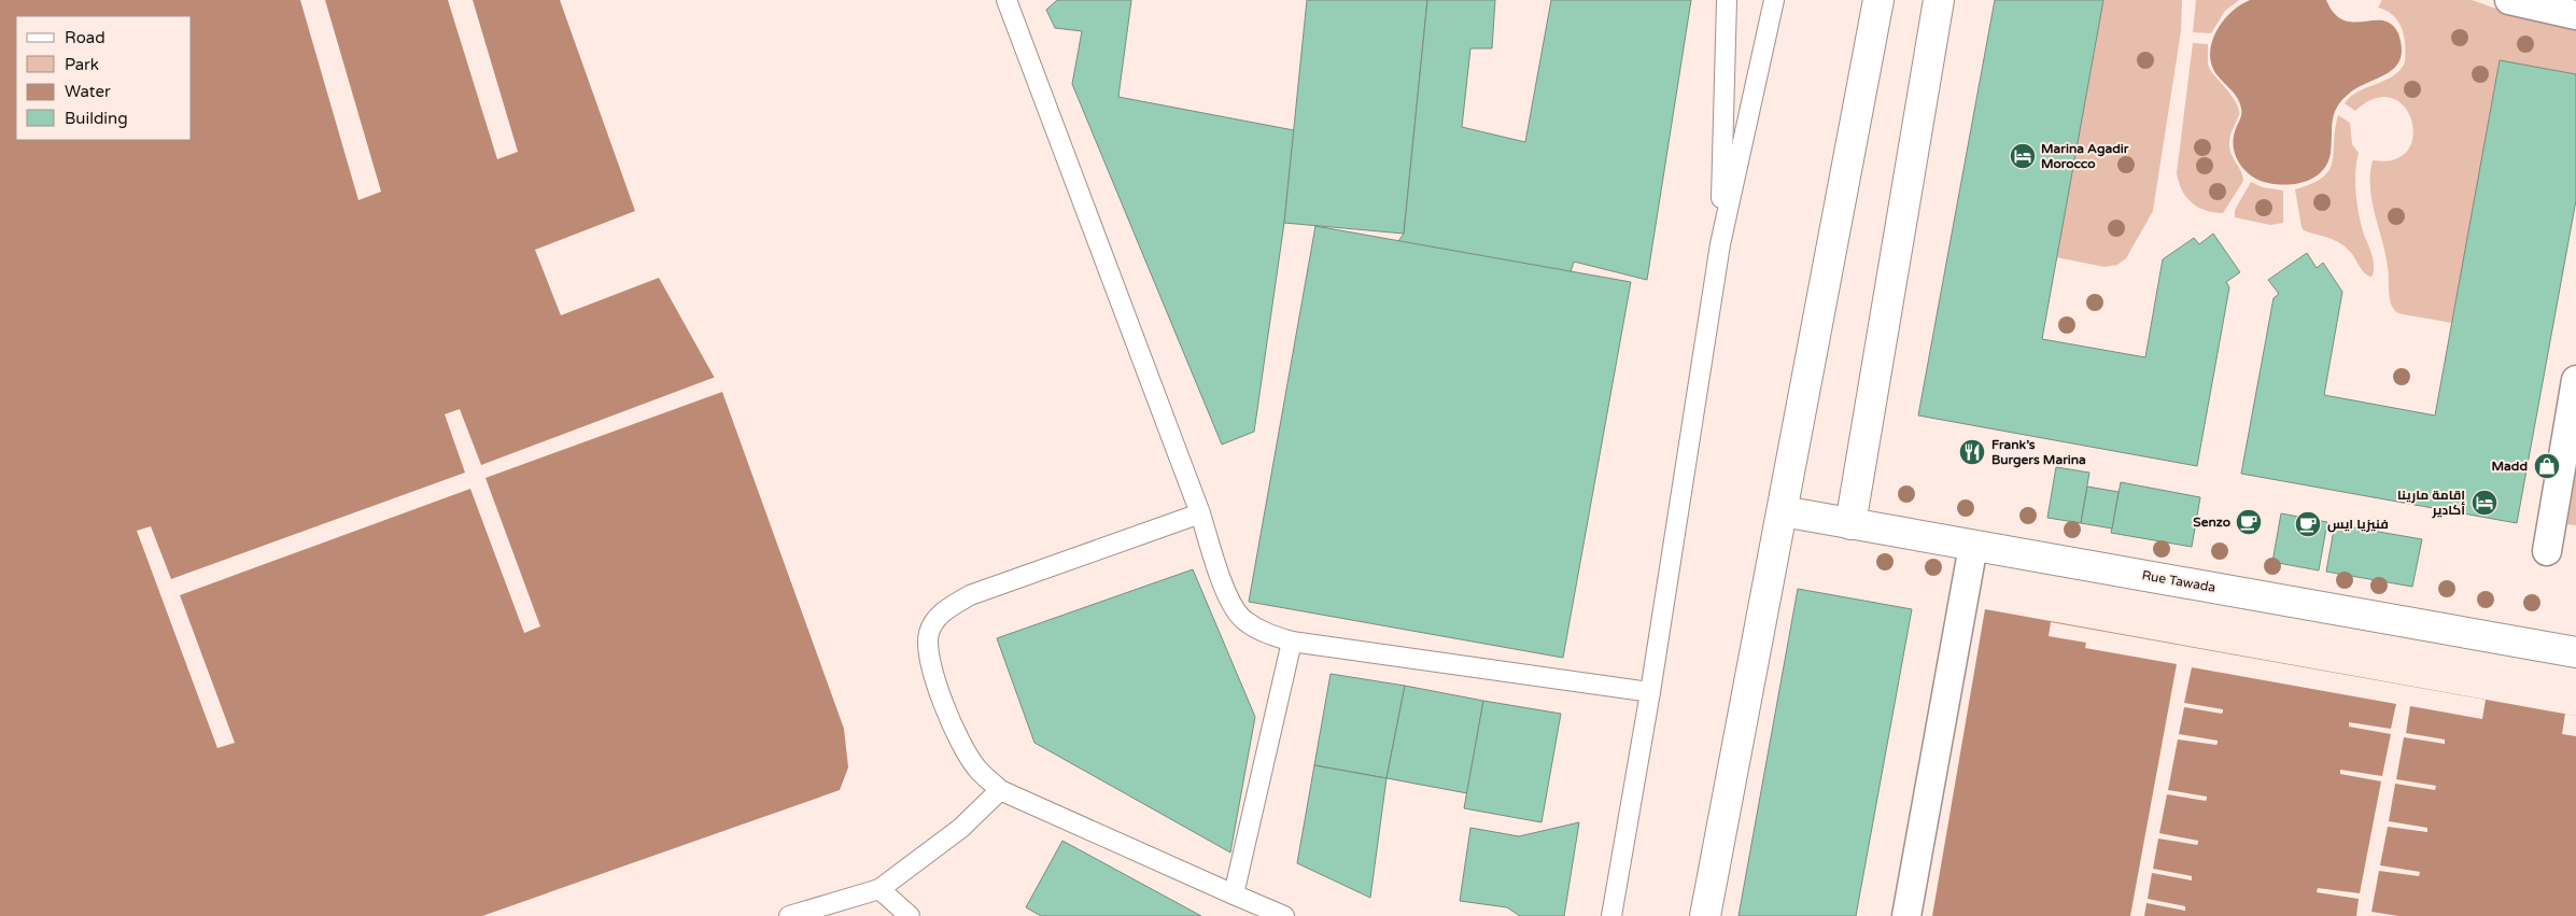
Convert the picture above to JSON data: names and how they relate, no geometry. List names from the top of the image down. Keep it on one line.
{"streets":{"street":["Rue Tawada"]},"places":{"hotel":["Marina Agadir Morocco","إقامة مارينا أكادير"],"restaurant":["Frank’s Burgers Marina"],"shop":["Madd"],"cafe":["Senzo","فنيزيا ايس"]},"legend":["Road","Park","Water","Building"]}
